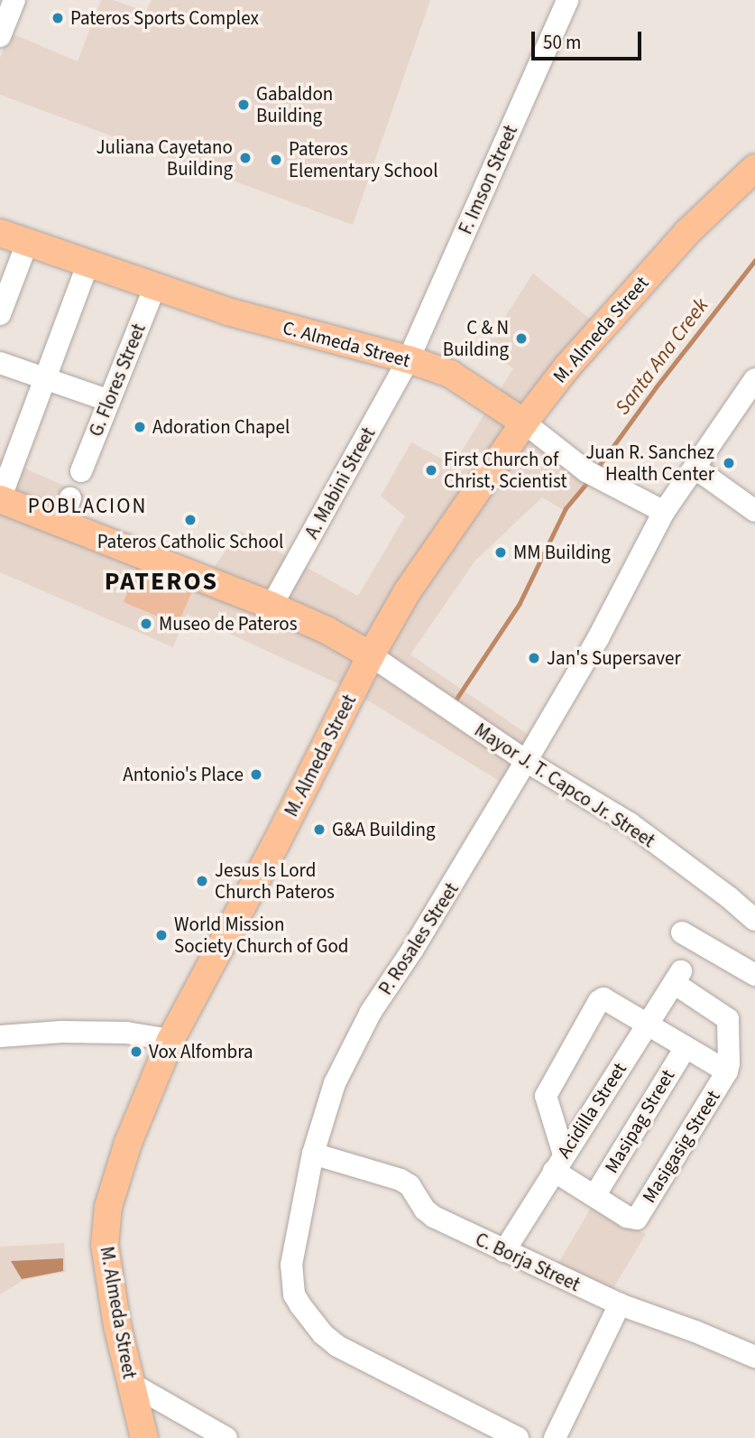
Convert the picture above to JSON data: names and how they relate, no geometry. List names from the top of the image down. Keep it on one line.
{"streets":{"main road":["M. Almeda Street","C. Almeda Street"],"street":["F. Imson Street","G. Flores Street","A. Mabini Street","Mayor J. T. Capco Jr. Street","P. Rosales Street","Acidilla Street","Masipag Street","Masigasig Street","C. Borja Street"]},"crossings":[["F. Imson Street","C. Almeda Street"],["F. Imson Street","A. Mabini Street"],["M. Almeda Street","C. Almeda Street"],["M. Almeda Street","Mayor J. T. Capco Jr. Street"],["C. Almeda Street","G. Flores Street"],["C. Almeda Street","A. Mabini Street"],["C. Almeda Street","P. Rosales Street"],["Mayor J. T. Capco Jr. Street","P. Rosales Street"],["P. Rosales Street","C. Borja Street"],["Acidilla Street","Masigasig Street"],["Acidilla Street","C. Borja Street"],["Masipag Street","Masigasig Street"]],"districts":["POBLACION","PATEROS"],"water":["Santa Ana Creek"],"places":["Pateros Sports Complex","Gabaldon Building","Juliana Cayetano Building","Pateros Elementary School","C & N Building","Adoration Chapel","Juan R. Sanchez Health Center","First Church of Christ, Scientist","Pateros Catholic School","MM Building","Museo de Pateros","Jan's Supersaver","Antonio's Place","G&A Building","Jesus Is Lord Church Pateros","World Mission Society Church of God","Vox Alfombra"],"scale_bar":"50 m"}
